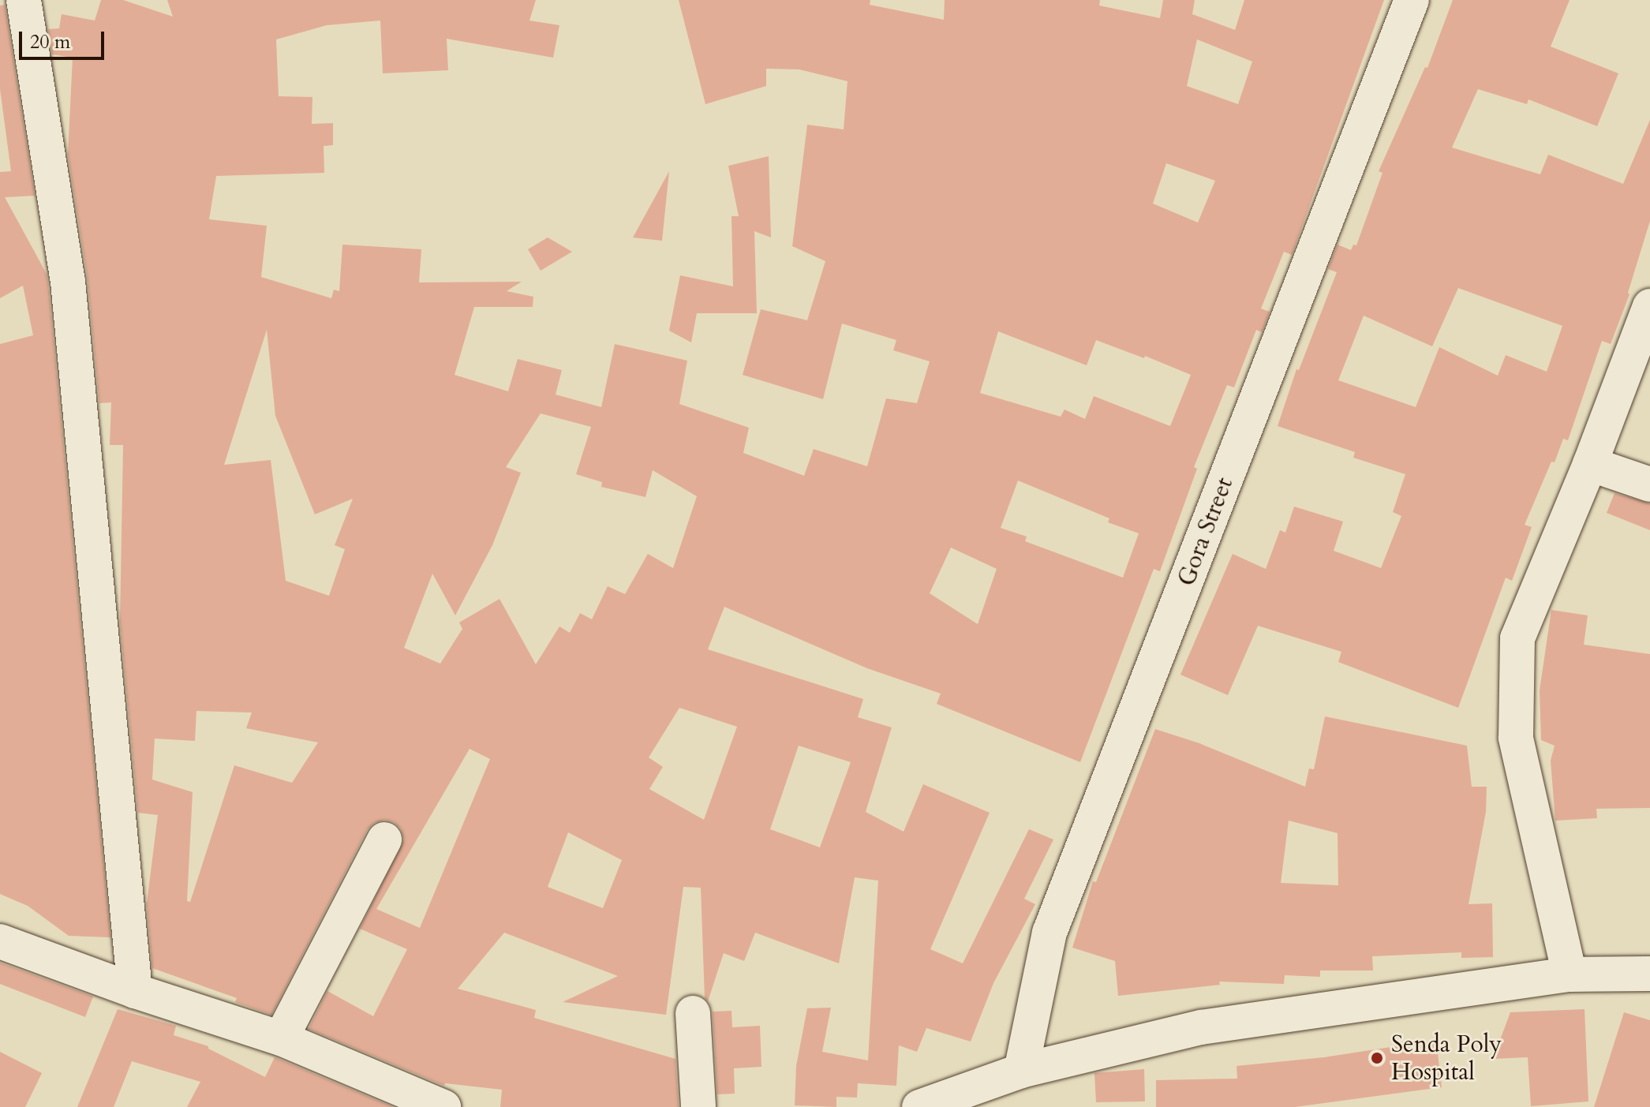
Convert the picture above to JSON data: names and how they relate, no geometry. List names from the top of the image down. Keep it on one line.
{"streets":{"street":["Gora Street"]},"places":["Senda Poly Hospital"],"scale_bar":"20 m"}
